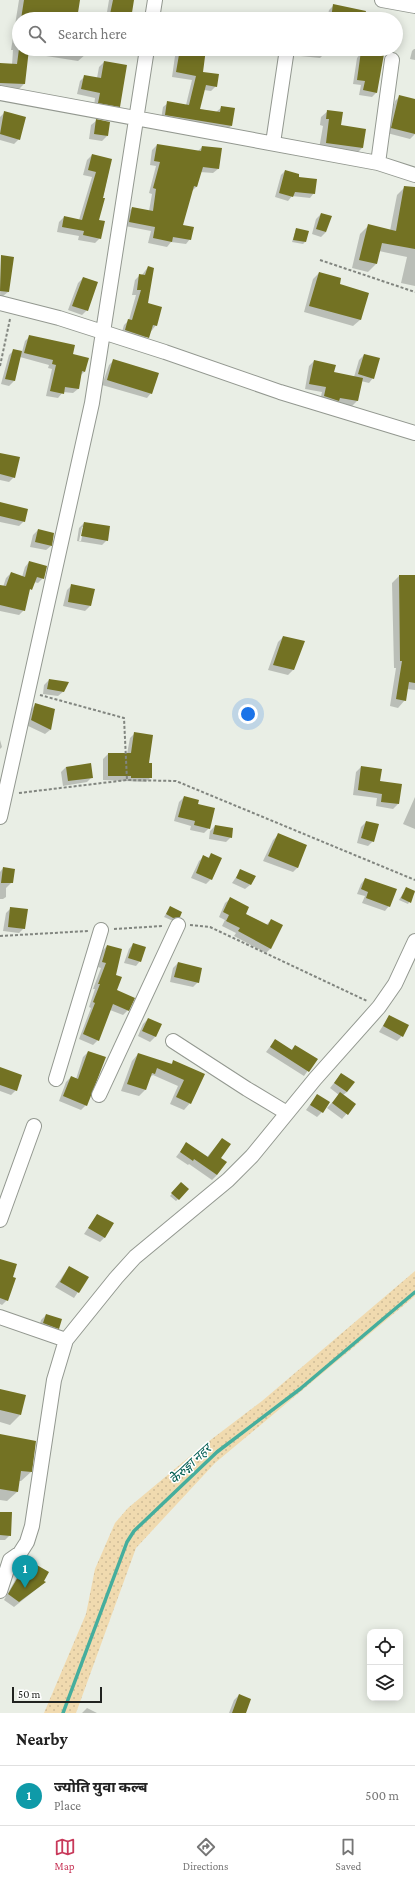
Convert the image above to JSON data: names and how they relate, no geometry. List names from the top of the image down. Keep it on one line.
{"water":["केेरुङ्गा नहर"],"scale_bar":"50 m","page":{"search":"Search here","pins":"1","scale":"50 m","heading":"Nearby","list":[{"mark":"1","name":"ज्योति युवा कल्ब","note":"Place","value":"500 m"}],"nav":["Map","Directions","Saved"]}}
